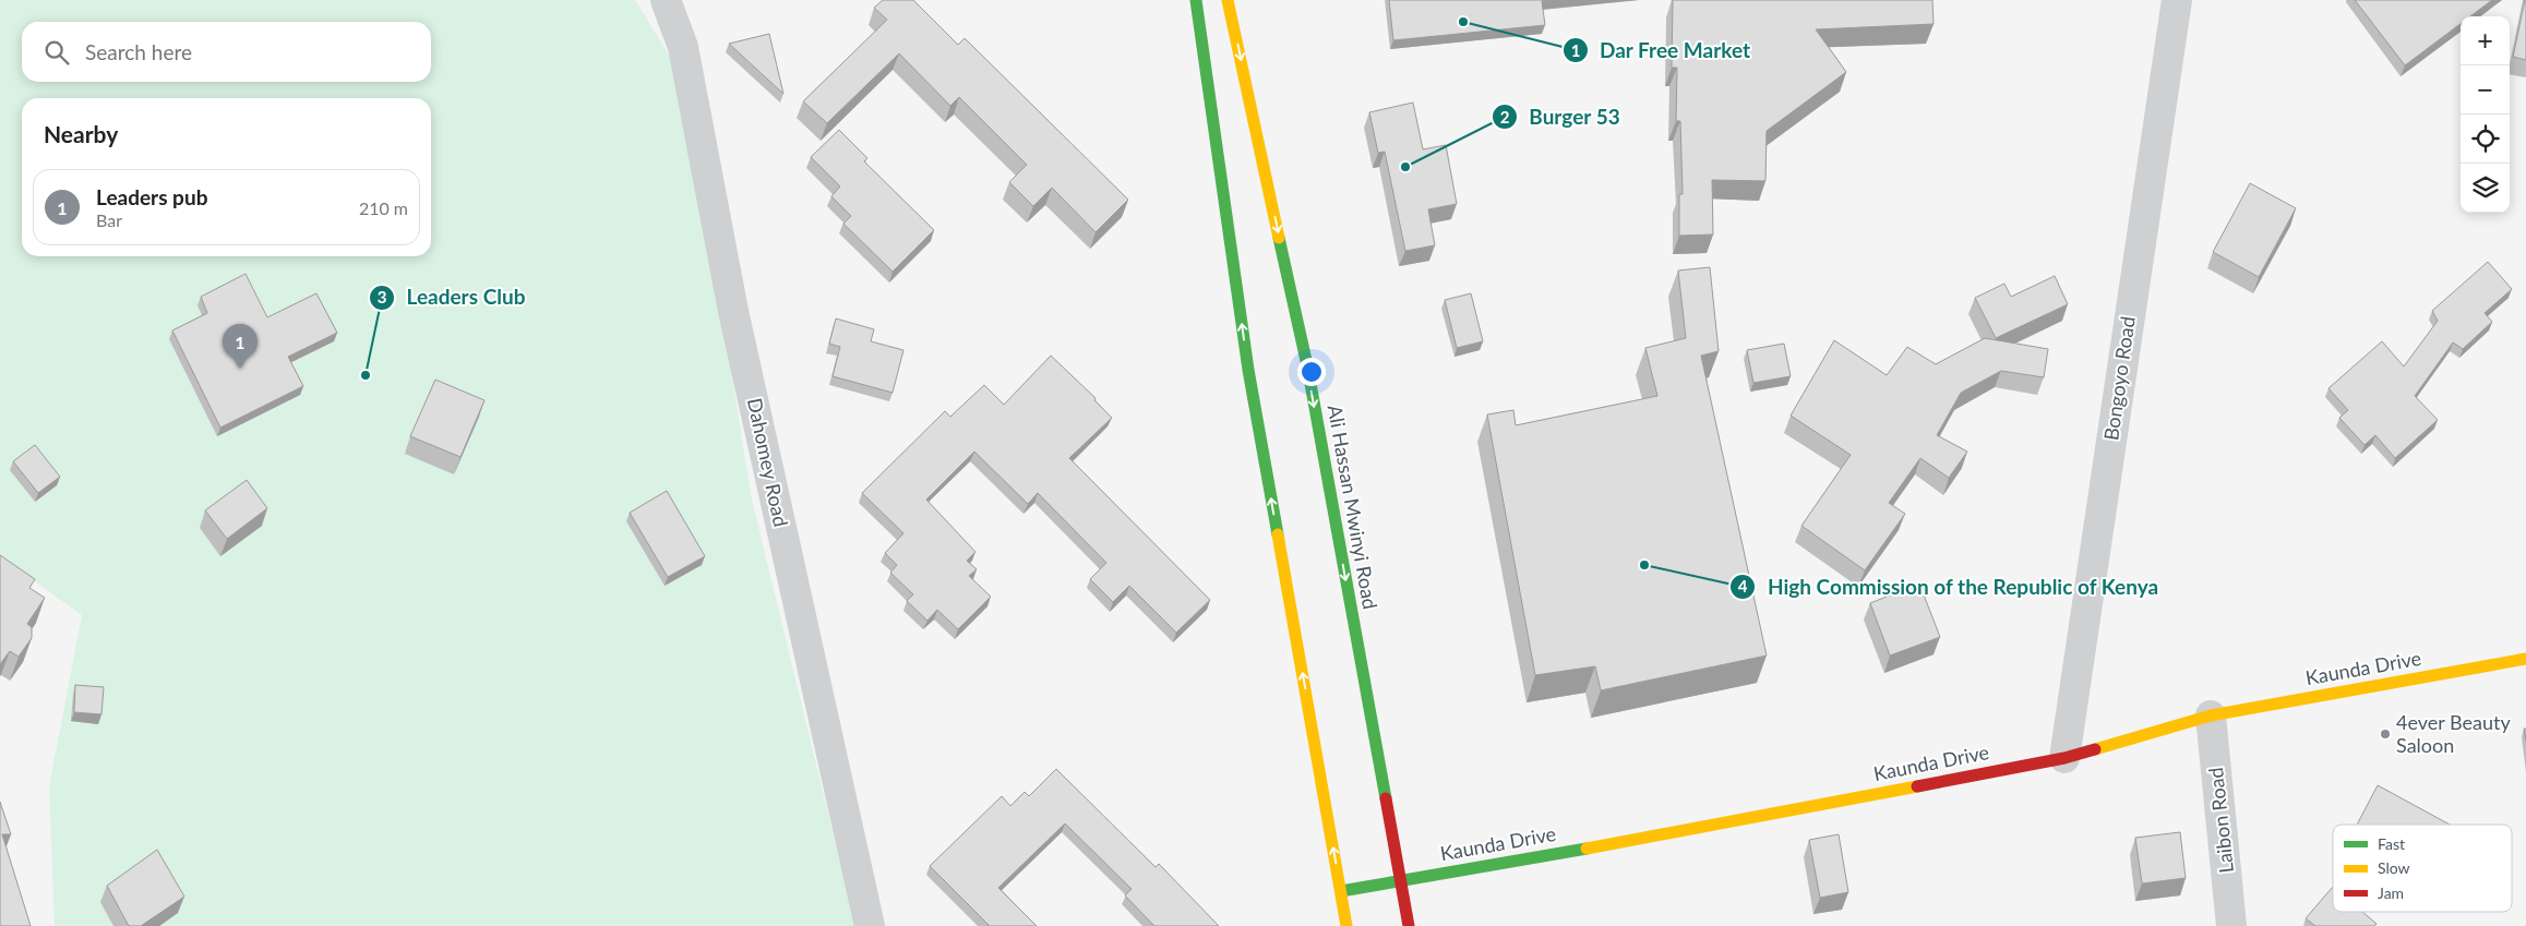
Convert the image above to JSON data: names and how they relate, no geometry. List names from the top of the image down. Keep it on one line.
{"streets":{"main road":["Ali Hassan Mwinyi Road","Kaunda Drive"],"street":["Bongoyo Road","Dahomey Road","Laibon Road"]},"crossings":[["Bongoyo Road","Kaunda Drive"],["Ali Hassan Mwinyi Road","Kaunda Drive"],["Kaunda Drive","Laibon Road"]],"places":["Dar Free Market","Burger 53","Leaders Club","High Commission of the Republic of Kenya","4ever Beauty Saloon"],"legend":["Fast","Slow","Jam"],"page":{"map_buttons":["+","−"],"search":"Search here","heading":"Nearby","list":[{"mark":"1","name":"Leaders pub","note":"Bar","value":"210 m"}],"pins":"1"}}
